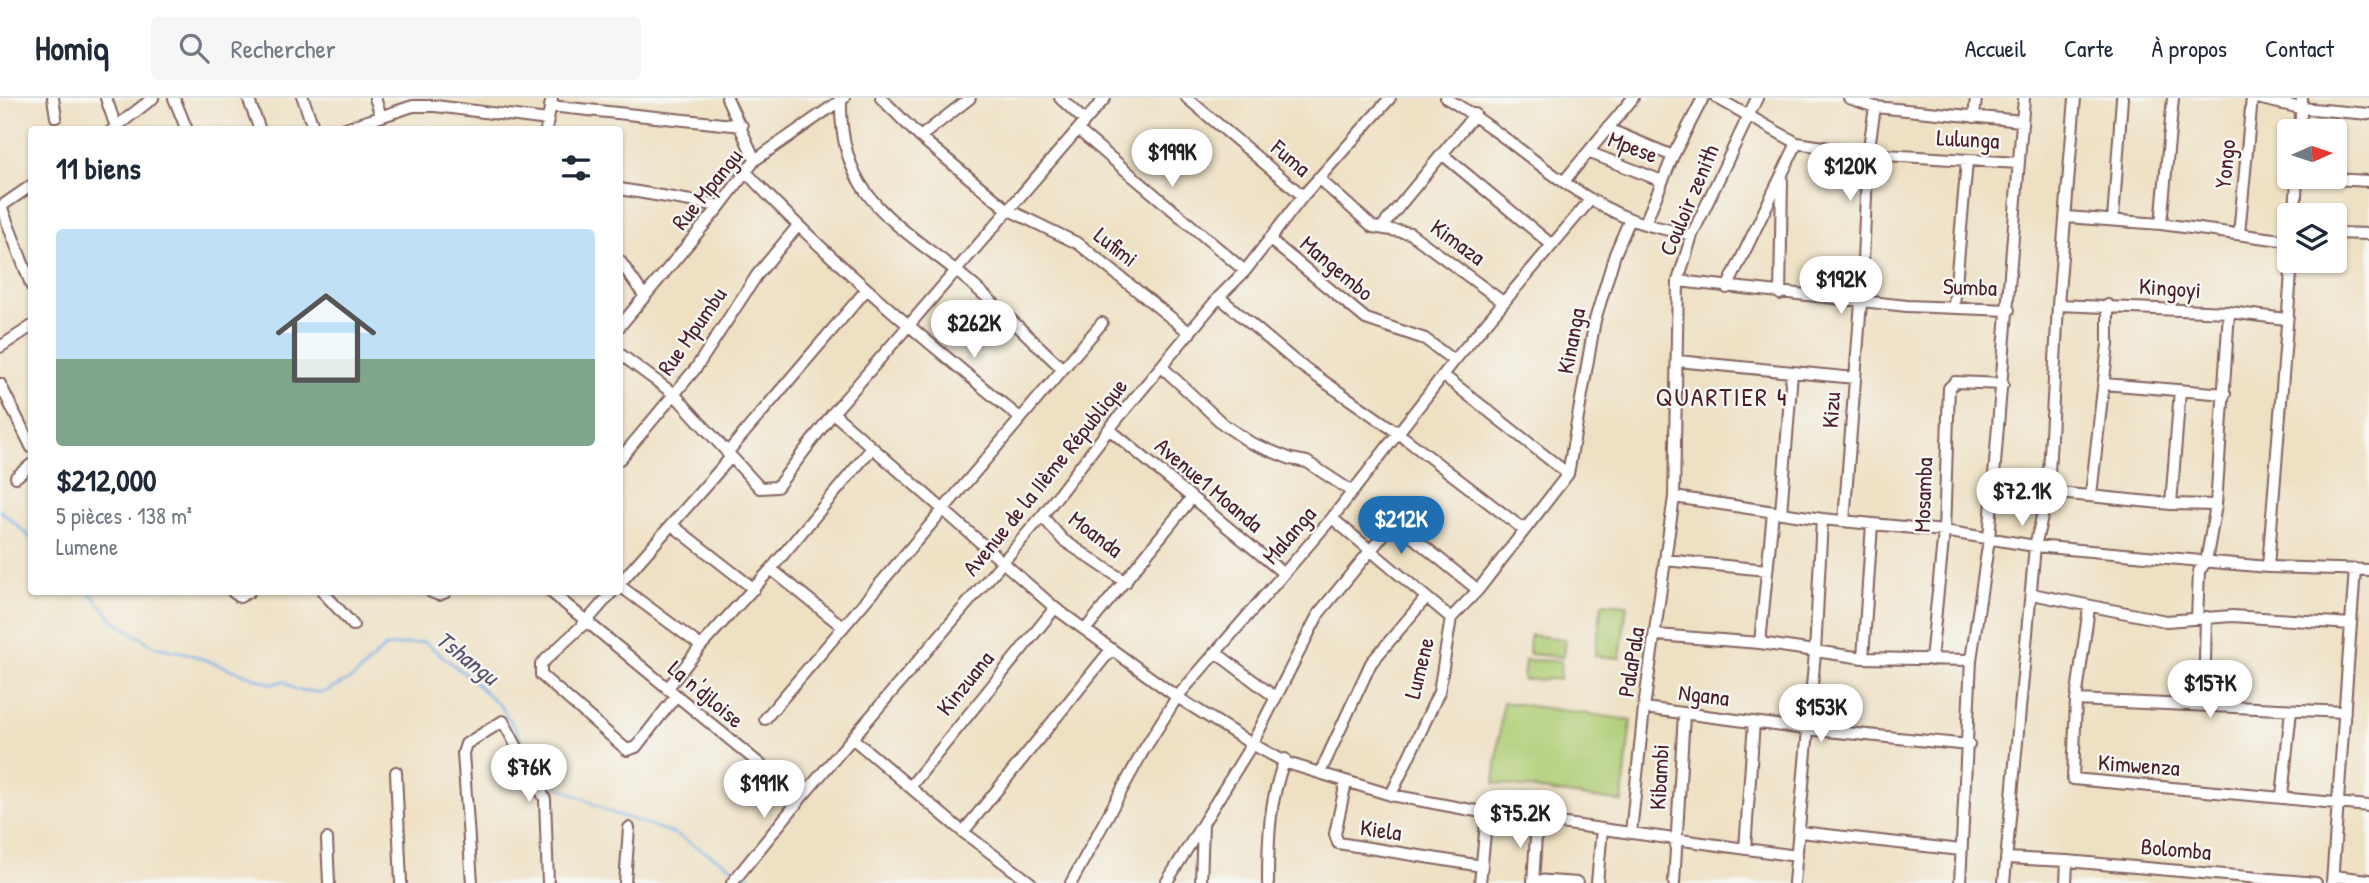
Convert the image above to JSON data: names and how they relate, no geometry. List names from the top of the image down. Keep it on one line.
{"streets":{"street":["Lulunga","Mpese","Fuma","Yongo","Rue Mpangu","Couloir zenith","Kimaza","Lufimi","Mangembo","Sumba","Kingoyi","Rue Mpumbu","Kinanga","Kizu","Avenue de la IIème République","Avenue1 Moanda","Mosamba","Moanda","Malanga","PalaPala","Lumene","Kinzuana","La n'djloise","Ngana","Kimwenza","Kibambi","Kiela","Bolomba"]},"crossings":[["Lulunga","Couloir zenith"],["Lulunga","Kizu"],["Fuma","Avenue de la IIème République"],["Couloir zenith","Sumba"],["Kimaza","Avenue de la IIème République"],["Kimaza","Malanga"],["Lufimi","Avenue de la IIème République"],["Mangembo","Avenue de la IIème République"],["Mangembo","Malanga"],["Sumba","Kizu"],["Kinanga","Lumene"],["Avenue de la IIème République","Avenue1 Moanda"],["Avenue de la IIème République","Moanda"],["Avenue de la IIème République","La n'djloise"],["Avenue1 Moanda","Moanda"],["Avenue1 Moanda","Malanga"],["Malanga","Lumene"],["PalaPala","Ngana"],["Ngana","Kibambi"]],"districts":["QUARTIER 4"],"water":["Tshangu"],"north":"right","page":{"header":"Homiq","search":"Rechercher","nav":["Accueil","Carte","À propos","Contact"],"heading":"11 biens","price":["$199K","$120K","$192K","$262K","$72.1K","$212K","$157K","$153K","$76K","$191K","$75.2K"],"list":[{"name":"$212,000","note":"5 pièces · 138 m² · Lumene"}]}}
